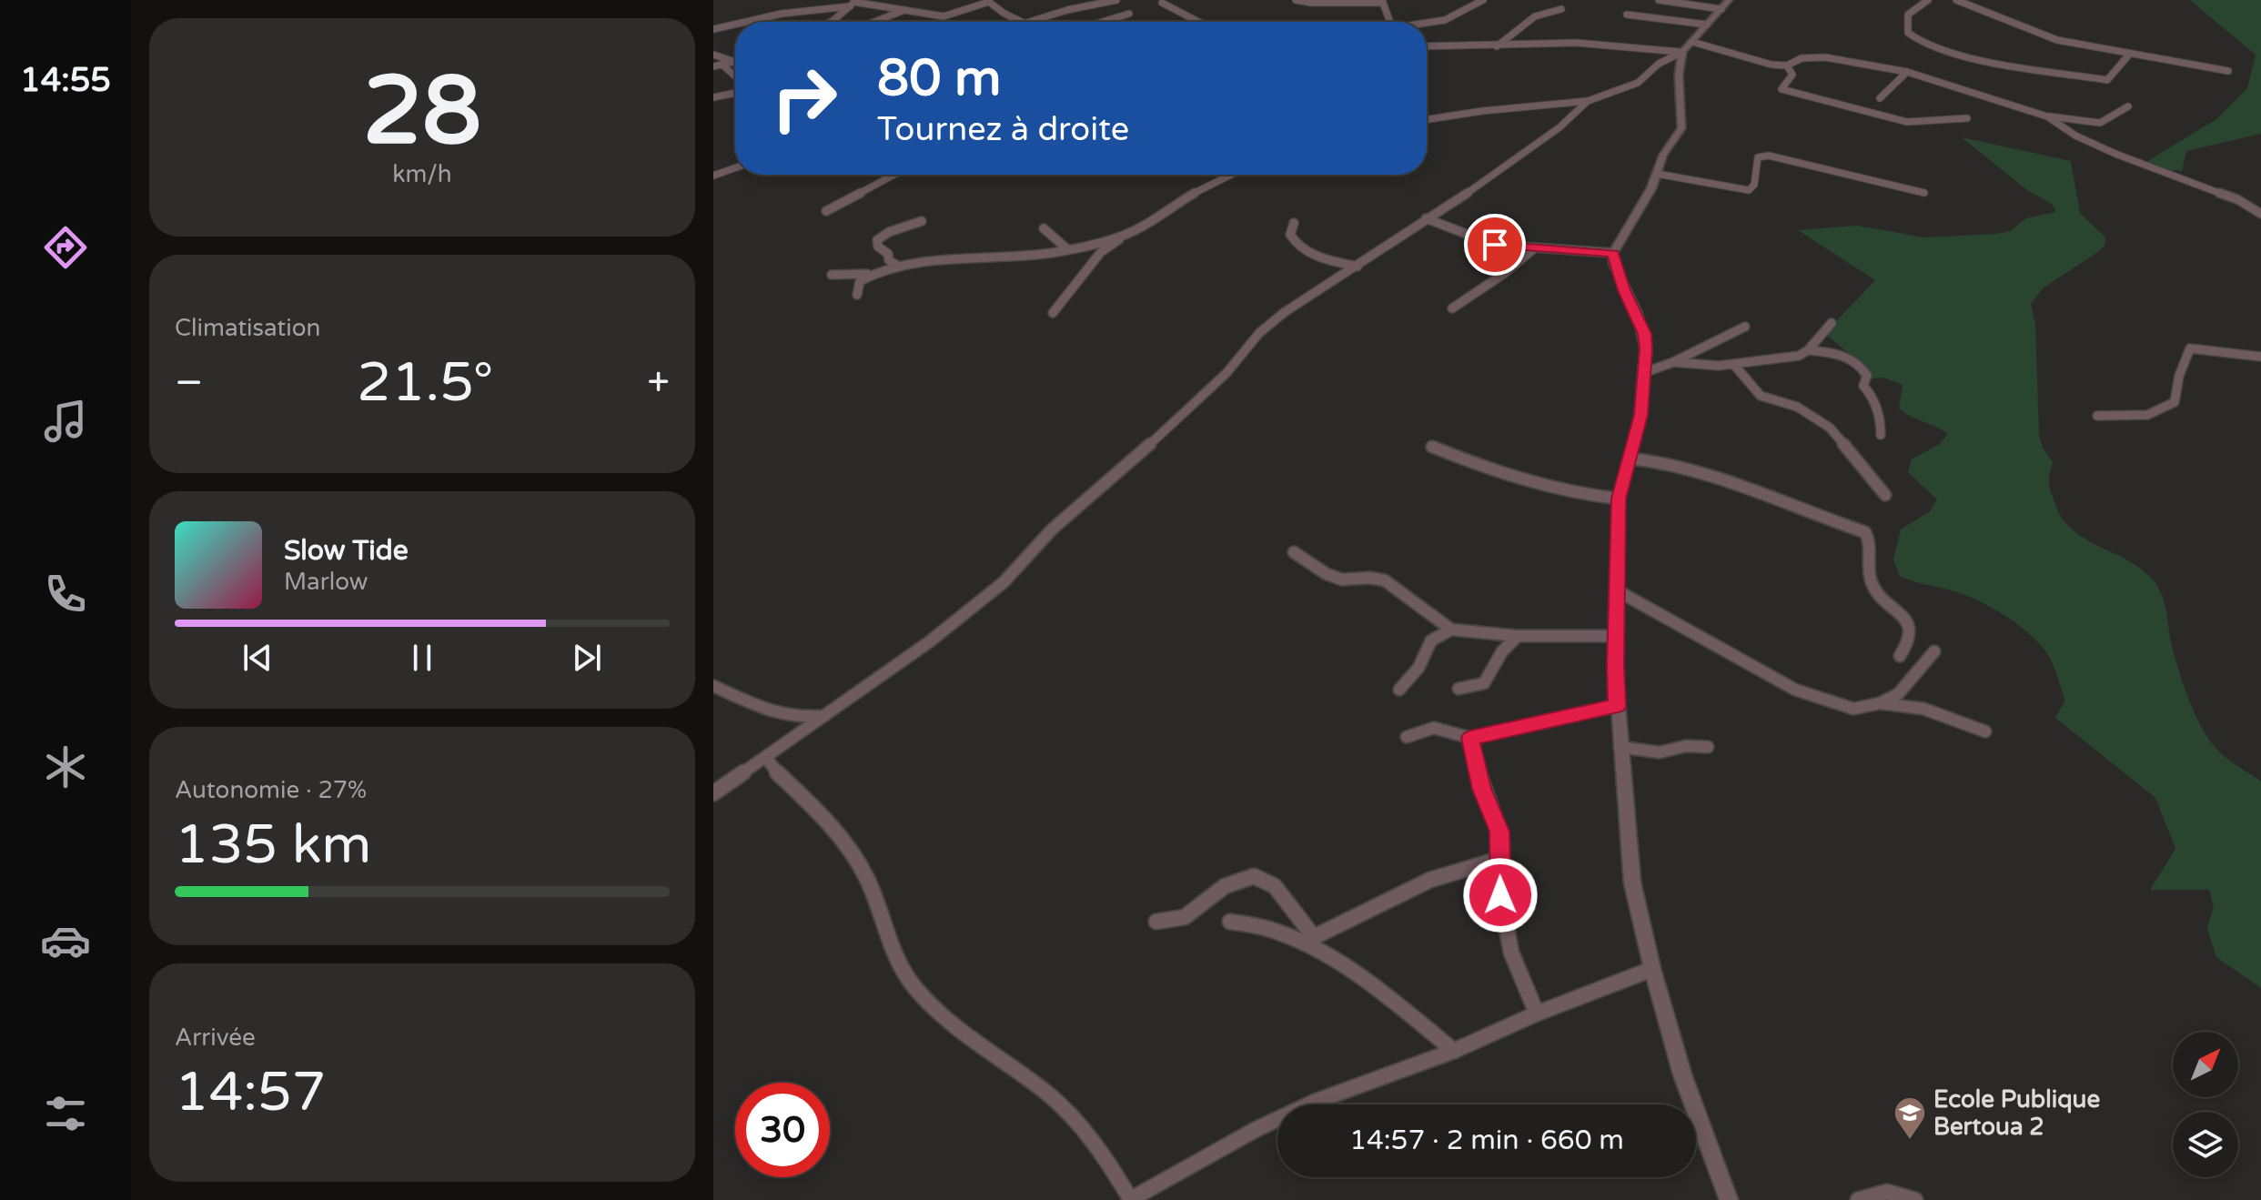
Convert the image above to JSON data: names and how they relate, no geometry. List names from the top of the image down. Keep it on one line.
{"places":{"school or university":["Ecole Publique Bertoua 2"]},"north":"top right","page":{"tabs":"14:55","tile":[["28","km/h"],"Climatisation",["Autonomie · 27%","135 km"],["Arrivée","14:57"]],"turn":["80 m","Tournez à droite"],"heat":["−","21.5°","+"],"song":["Slow Tide","Marlow"],"limit":"30","trip":"14:57 · 2 min · 660 m"}}
